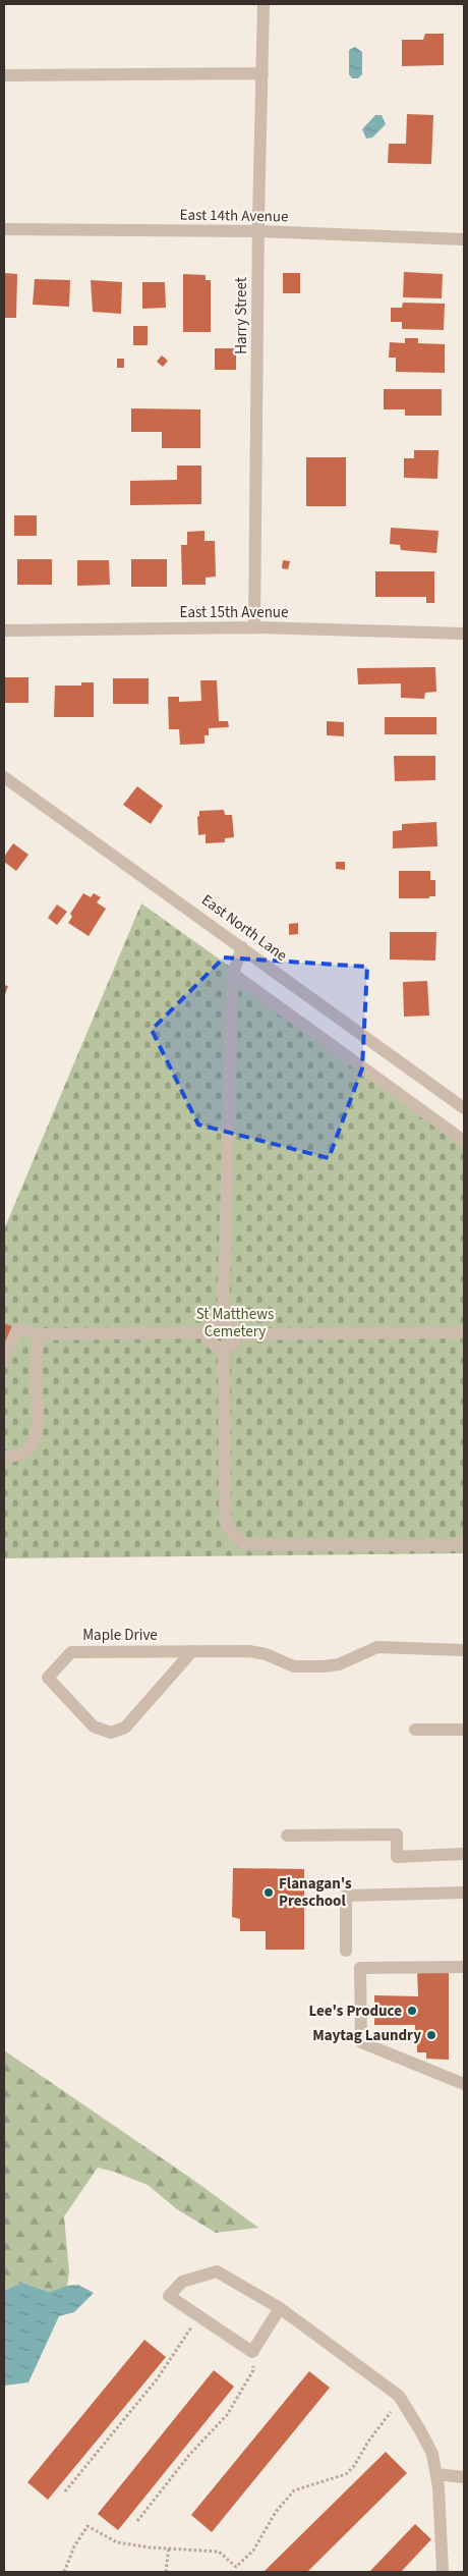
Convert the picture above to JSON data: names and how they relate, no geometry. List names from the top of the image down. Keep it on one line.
{"streets":{"street":["East 14th Avenue","Harry Street","East 15th Avenue","East North Lane","Maple Drive"]},"crossings":[["East 14th Avenue","Harry Street"],["Harry Street","East 15th Avenue"]],"parks":["St Matthews Cemetery"],"places":["Flanagan's Preschool","Lee's Produce","Maytag Laundry"]}
